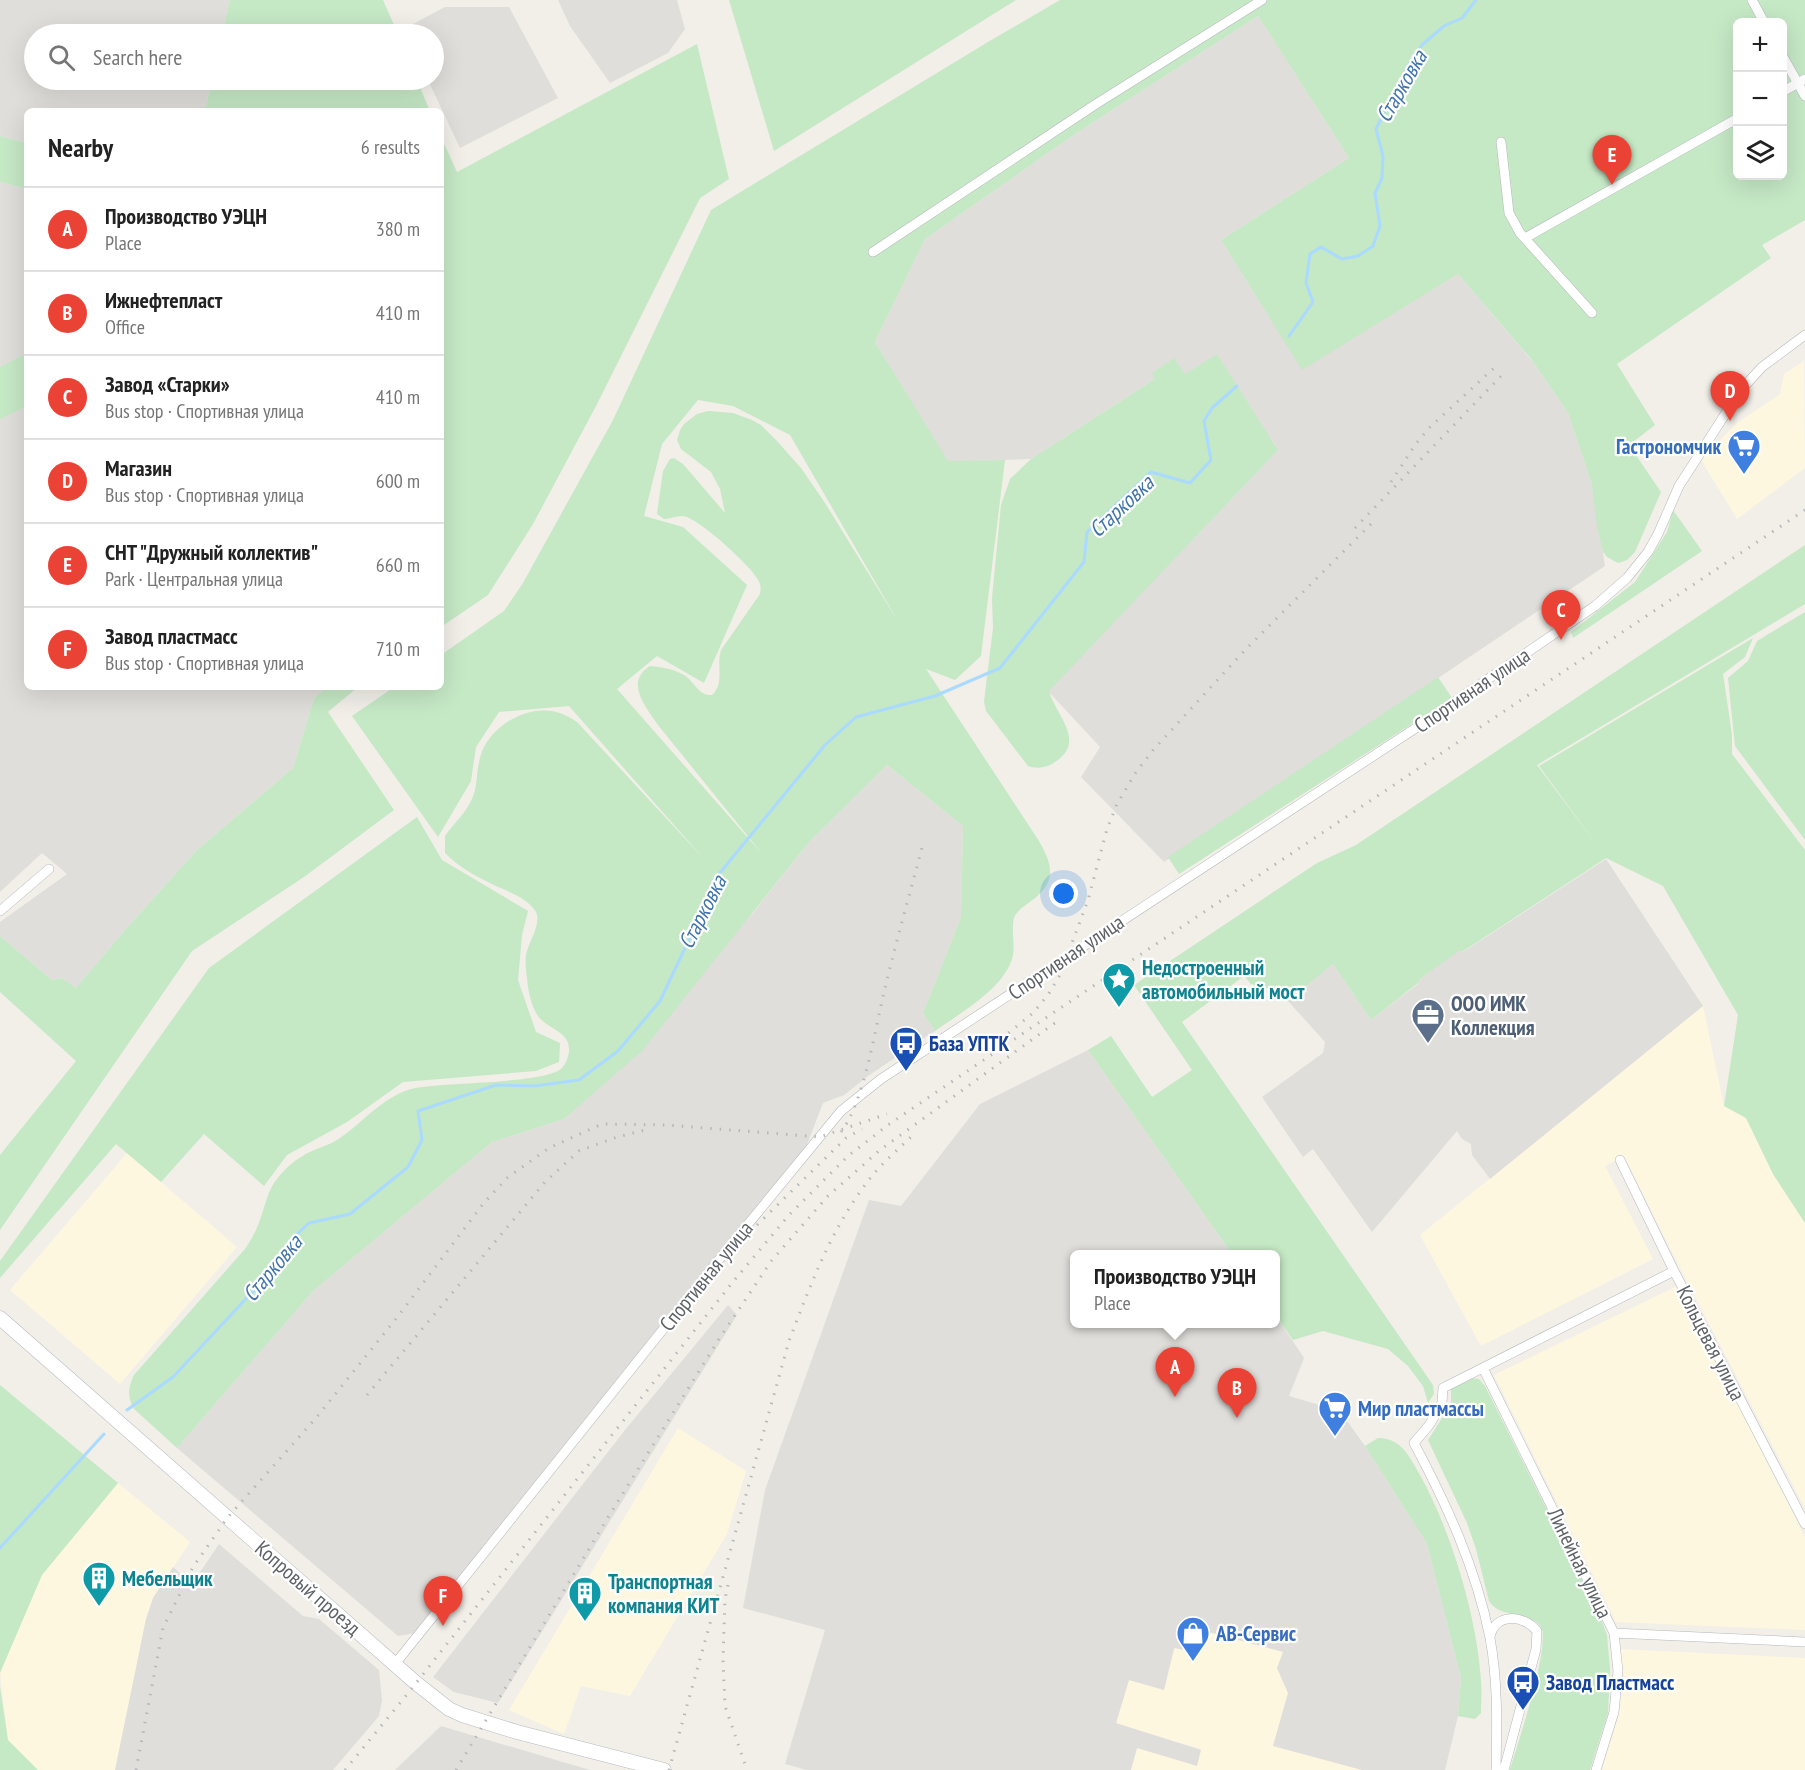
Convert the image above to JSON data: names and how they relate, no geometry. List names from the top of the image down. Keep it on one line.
{"streets":{"main road":["Копровый проезд"],"street":["Спортивная улица","Кольцевая улица","Линейная улица"]},"crossings":[["Спортивная улица","Копровый проезд"]],"water":["Старковка"],"places":{"supermarket":["Гастрономчик","Мир пластмассы"],"place":["Недостроенный автомобильный мост"],"office":["ООО ИМК Коллекция"],"bus stop":["База УПТК","Завод Пластмасс"],"building":["Мебельщик","Транспортная компания КИТ"],"shop":["АВ-Сервис"]},"page":{"map_buttons":["+","−"],"search":"Search here","heading":["Nearby","6 results"],"pins":["E","D","C","A","B","F"],"list":[{"mark":"A","name":"Производство УЭЦН","note":"Place","value":"380 m"},{"mark":"B","name":"Ижнефтепласт","note":"Office","value":"410 m"},{"mark":"C","name":"Завод «Старки»","note":"Bus stop · Спортивная улица","value":"410 m"},{"mark":"D","name":"Магазин","note":"Bus stop · Спортивная улица","value":"600 m"},{"mark":"E","name":"СНТ \"Дружный коллектив\"","note":"Park · Центральная улица","value":"660 m"},{"mark":"F","name":"Завод пластмасс","note":"Bus stop · Спортивная улица","value":"710 m"}],"popup":["Производство УЭЦН","Place"]}}
